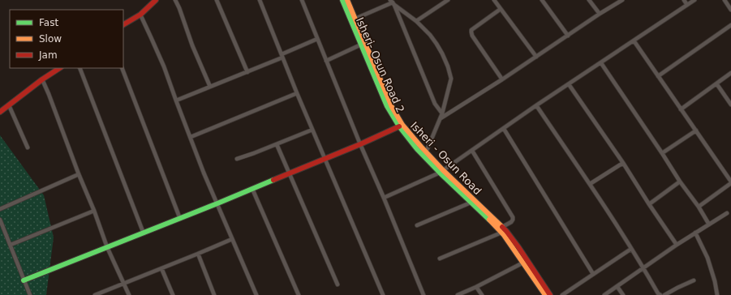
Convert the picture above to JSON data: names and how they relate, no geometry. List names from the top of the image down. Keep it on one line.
{"streets":{"main road":["Isheri- Osun Road 2","Isheri - Osun Road"]},"crossings":[["Isheri- Osun Road 2","Isheri - Osun Road"]],"legend":["Fast","Slow","Jam"]}
